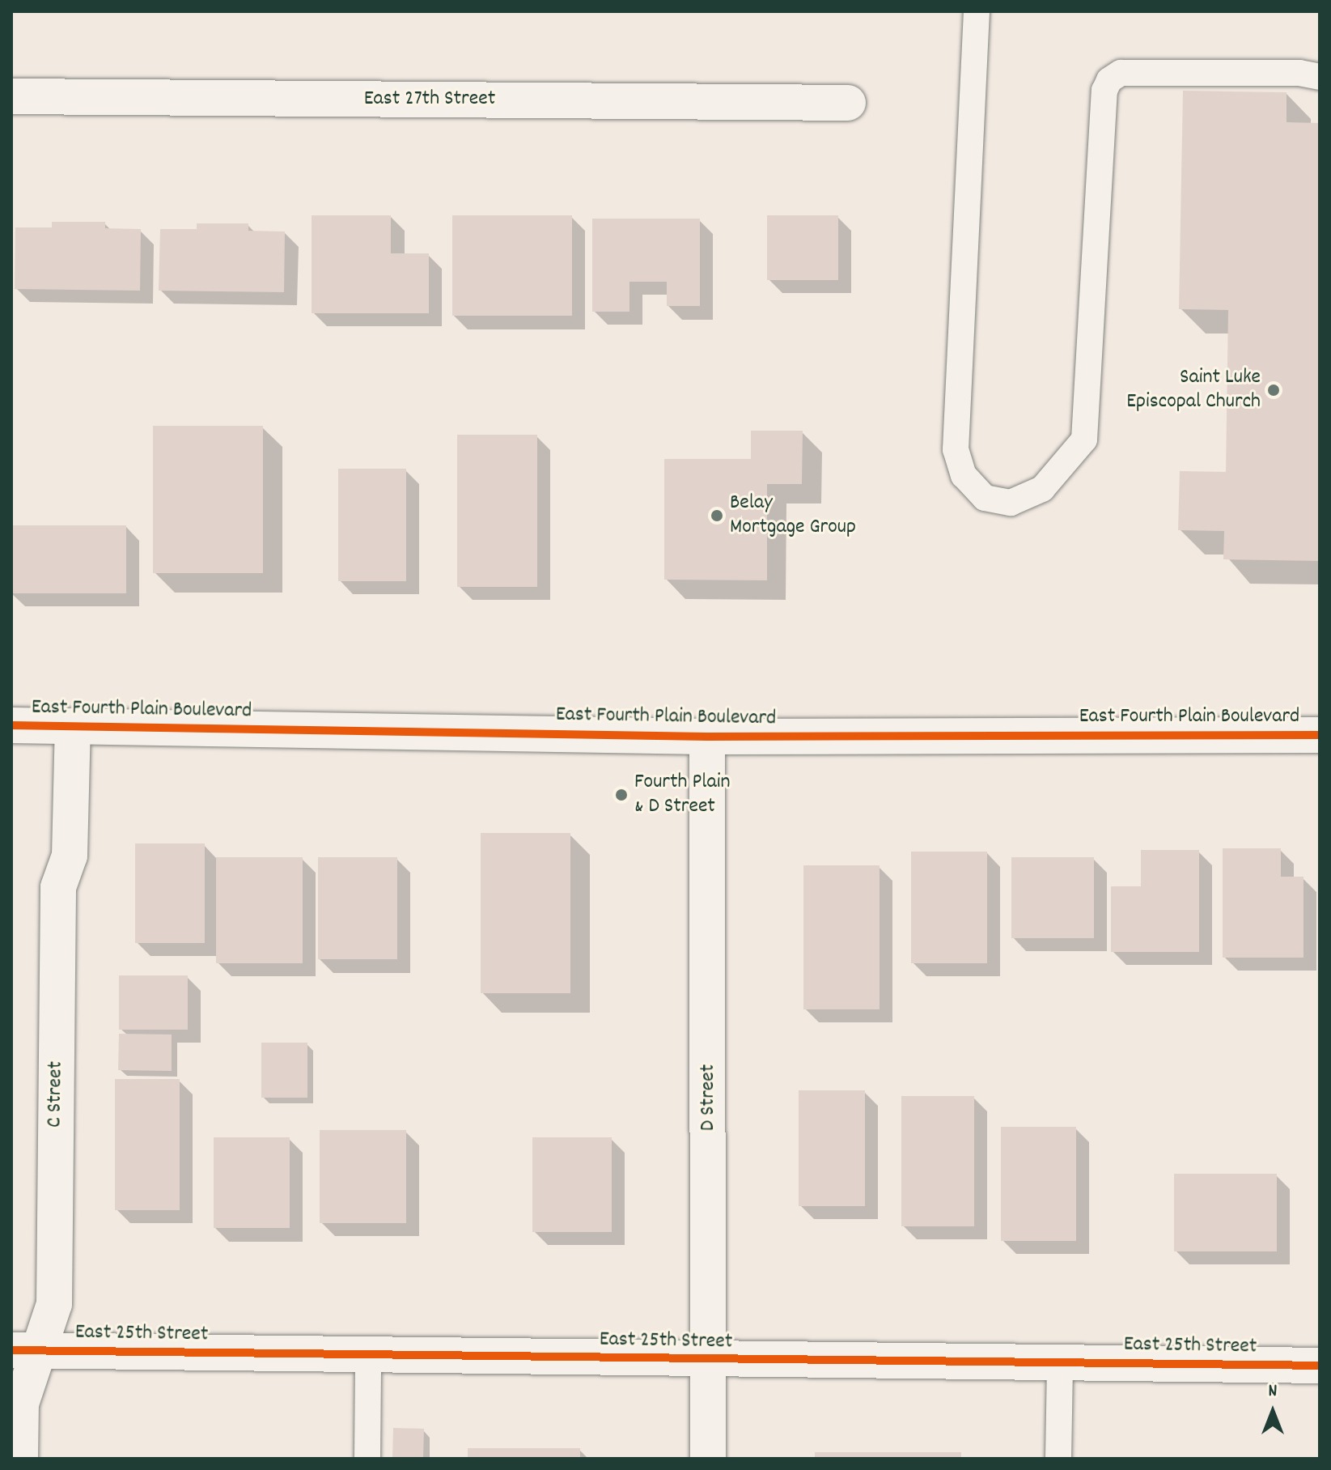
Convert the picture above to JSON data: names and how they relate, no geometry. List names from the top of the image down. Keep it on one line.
{"streets":{"street":["East 27th Street","East Fourth Plain Boulevard","C Street","D Street","East 25th Street"]},"crossings":[["East Fourth Plain Boulevard","C Street"],["East Fourth Plain Boulevard","D Street"],["C Street","East 25th Street"],["D Street","East 25th Street"]],"places":["Saint Luke Episcopal Church","Belay Mortgage Group","Fourth Plain & D Street"],"north":"top"}
